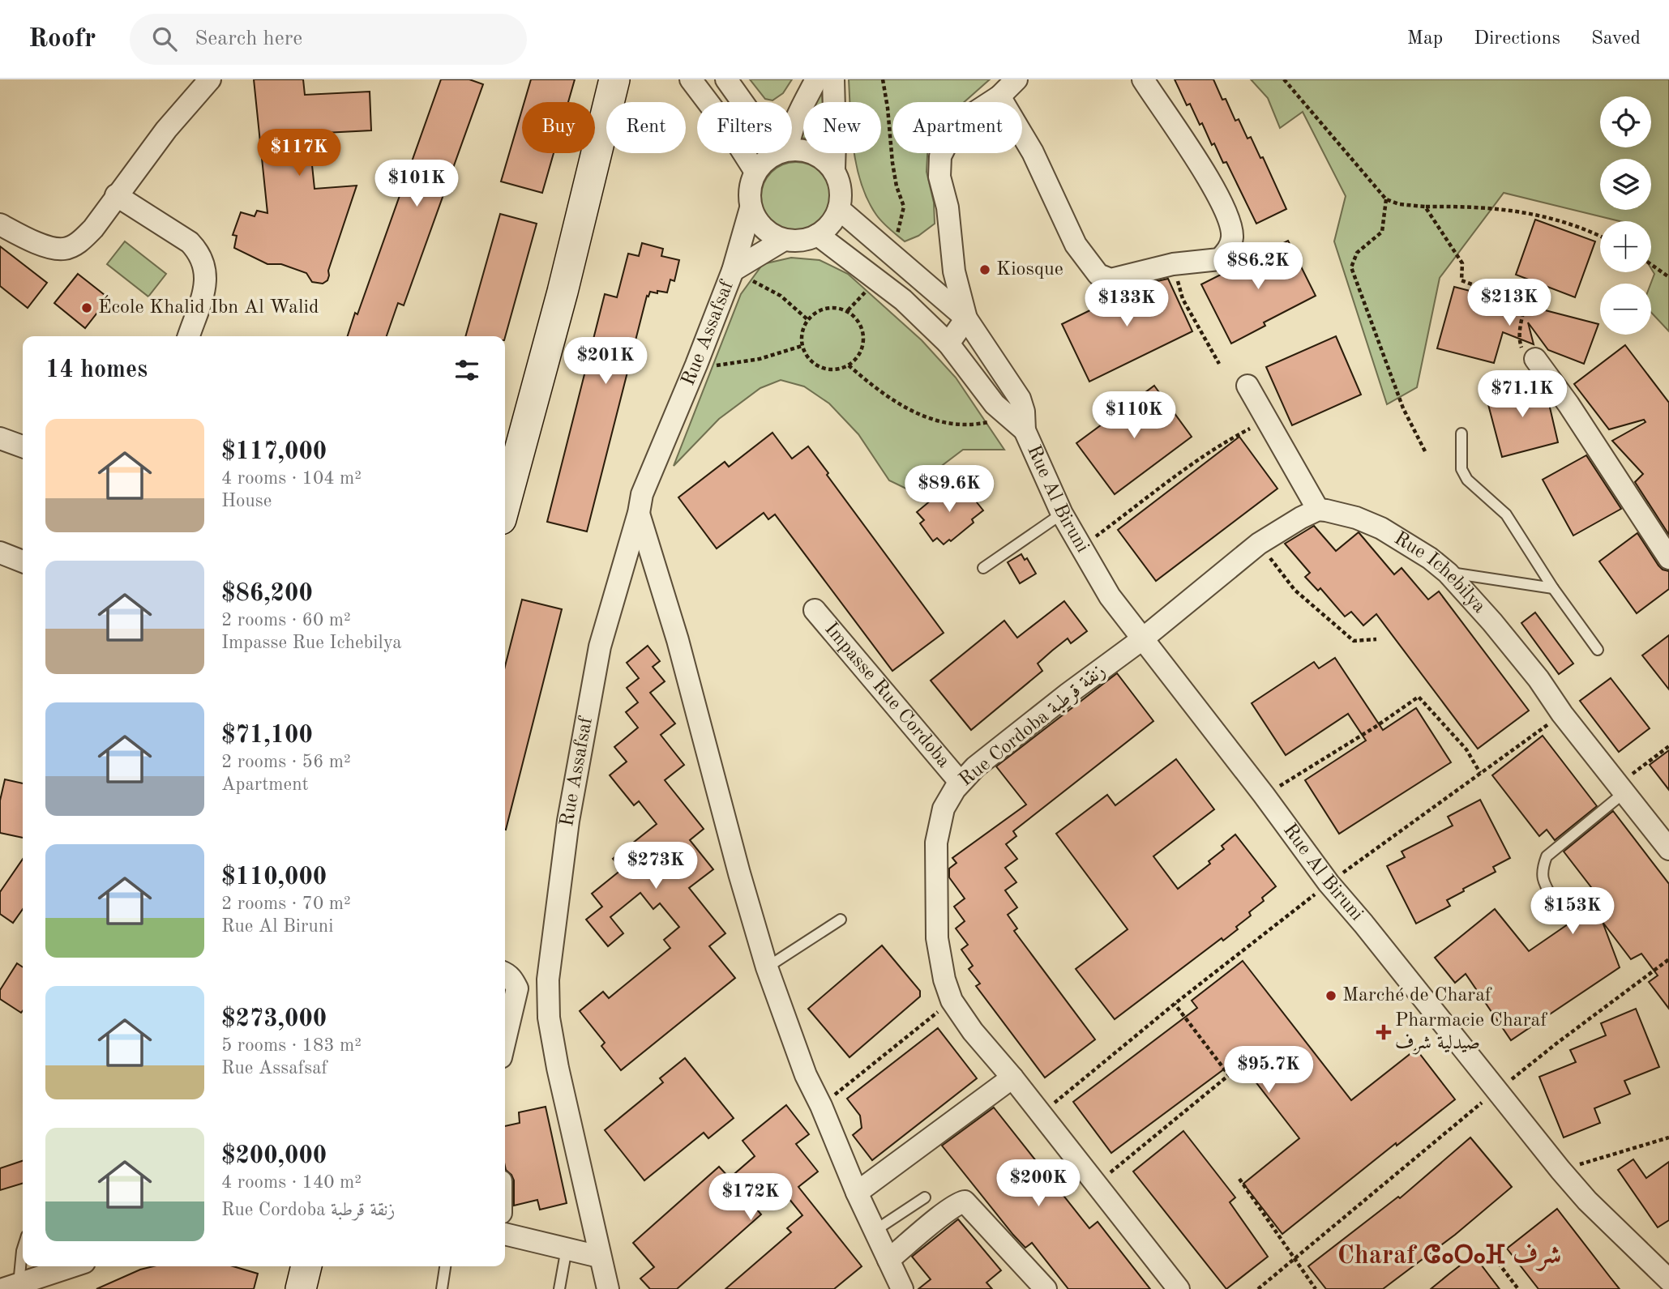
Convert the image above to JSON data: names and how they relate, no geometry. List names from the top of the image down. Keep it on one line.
{"streets":{"street":["Rue Assafsaf","Rue Al Biruni","Rue Ichebilya","Impasse Rue Cordoba","Rue Cordoba زنقة قرطبة"]},"crossings":[["Rue Al Biruni","Rue Cordoba زنقة قرطبة"],["Impasse Rue Cordoba","Rue Cordoba زنقة قرطبة"]],"districts":["Charaf ⵛⴰⵔⴰⴼ شرف"],"places":{"other":["Kiosque","École Khalid Ibn Al Walid","Marché de Charaf"],"health":["Pharmacie Charaf صيدلية شرف"]},"page":{"header":"Roofr","search":"Search here","nav":["Map","Directions","Saved"],"map_buttons":["+","−"],"chip":["Buy","Rent","Filters","New","Apartment"],"price":["$117K","$101K","$86.2K","$213K","$133K","$201K","$71.1K","$110K","$89.6K","$273K","$153K","$95.7K","$200K","$172K"],"heading":"14 homes","list":[{"name":"$117,000","note":"4 rooms · 104 m² · House"},{"name":"$86,200","note":"2 rooms · 60 m² · Impasse Rue Ichebilya"},{"name":"$71,100","note":"2 rooms · 56 m² · Apartment"},{"name":"$110,000","note":"2 rooms · 70 m² · Rue Al Biruni"},{"name":"$273,000","note":"5 rooms · 183 m² · Rue Assafsaf"},{"name":"$200,000","note":"4 rooms · 140 m² · Rue Cordoba زنقة قرطبة"}]}}
